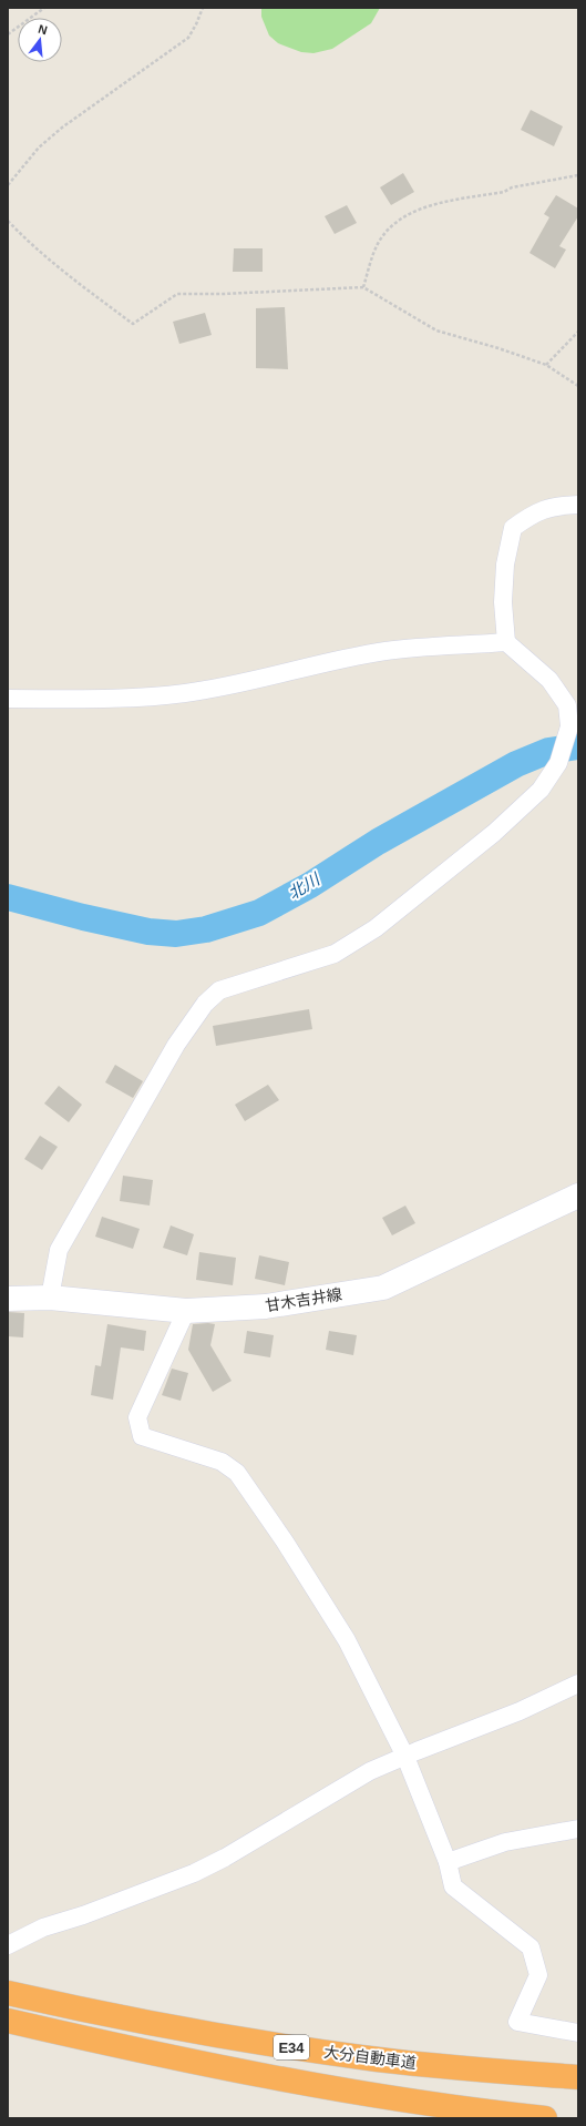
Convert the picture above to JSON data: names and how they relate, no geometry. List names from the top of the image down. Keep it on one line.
{"streets":{"highway":["E34","大分自動車道"],"main road":["甘木吉井線"]},"water":["北川"],"north":"top"}
